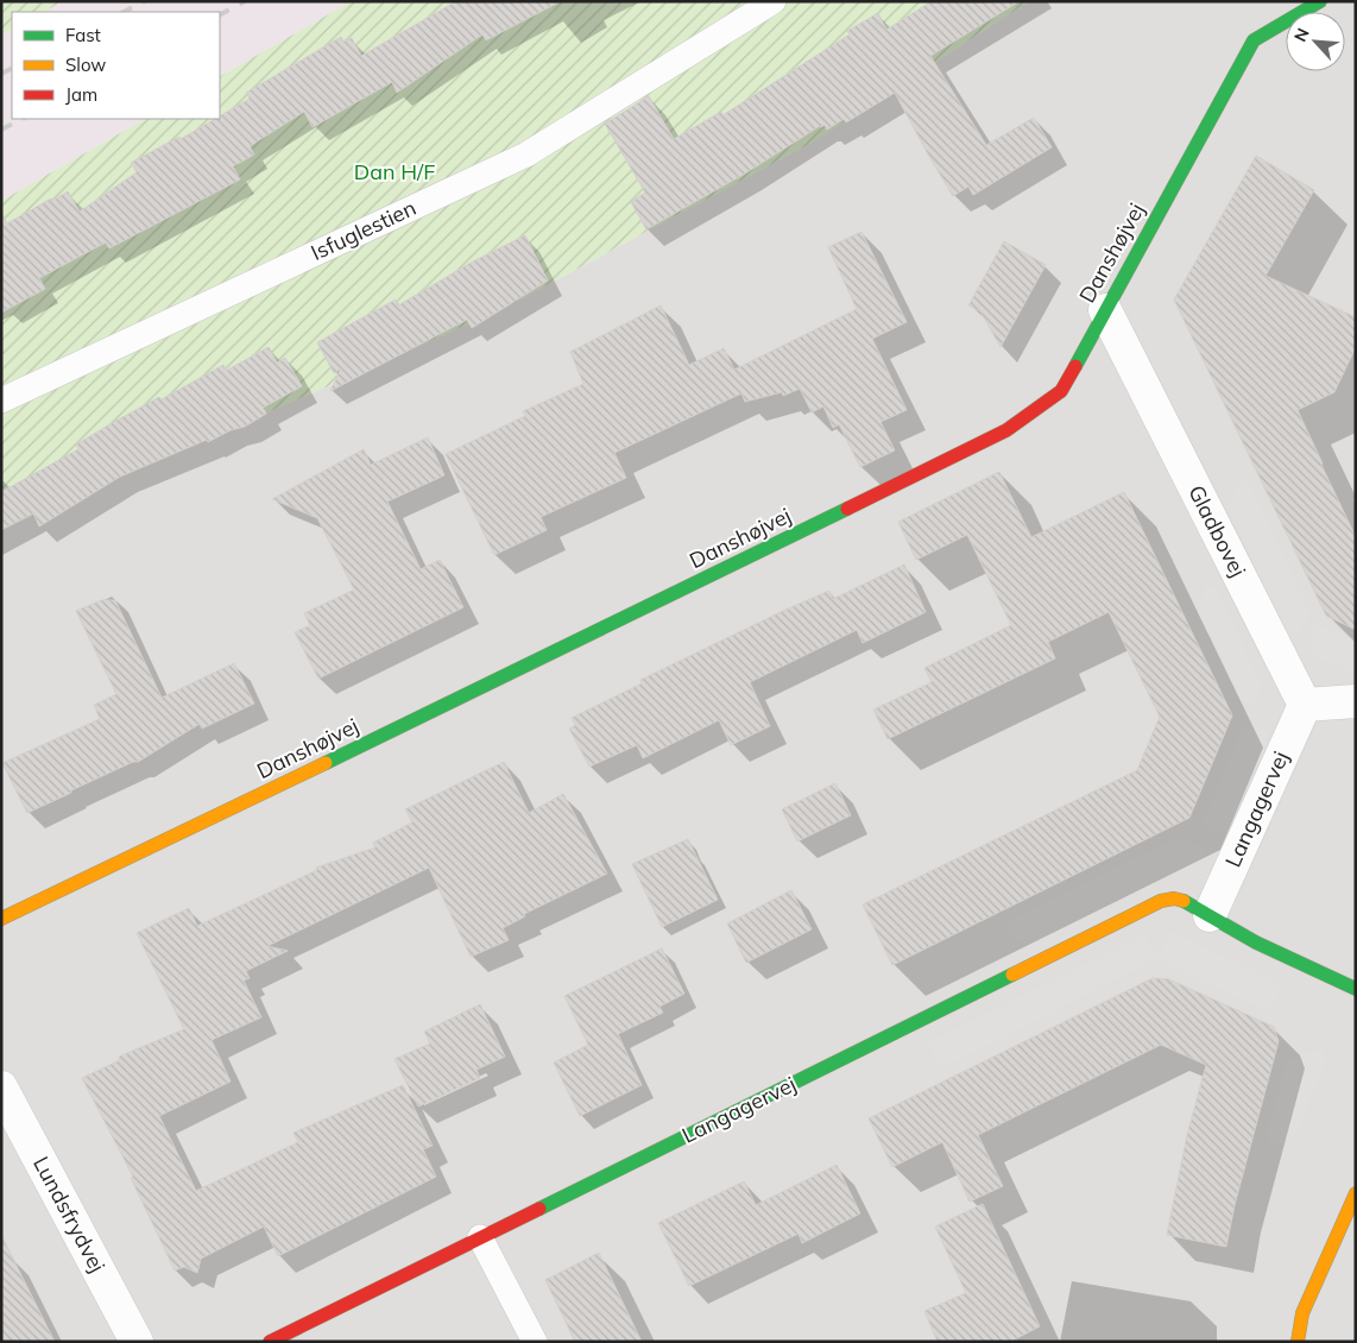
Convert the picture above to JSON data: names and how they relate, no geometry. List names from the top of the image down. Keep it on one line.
{"streets":{"street":["Danshøjvej","Gladbovej","Langagervej","Lundsfrydvej"],"lane":["Isfuglestien"]},"crossings":[["Danshøjvej","Gladbovej"],["Gladbovej","Langagervej"]],"parks":["Dan H/F"],"legend":["Fast","Slow","Jam"],"north":"top left"}
